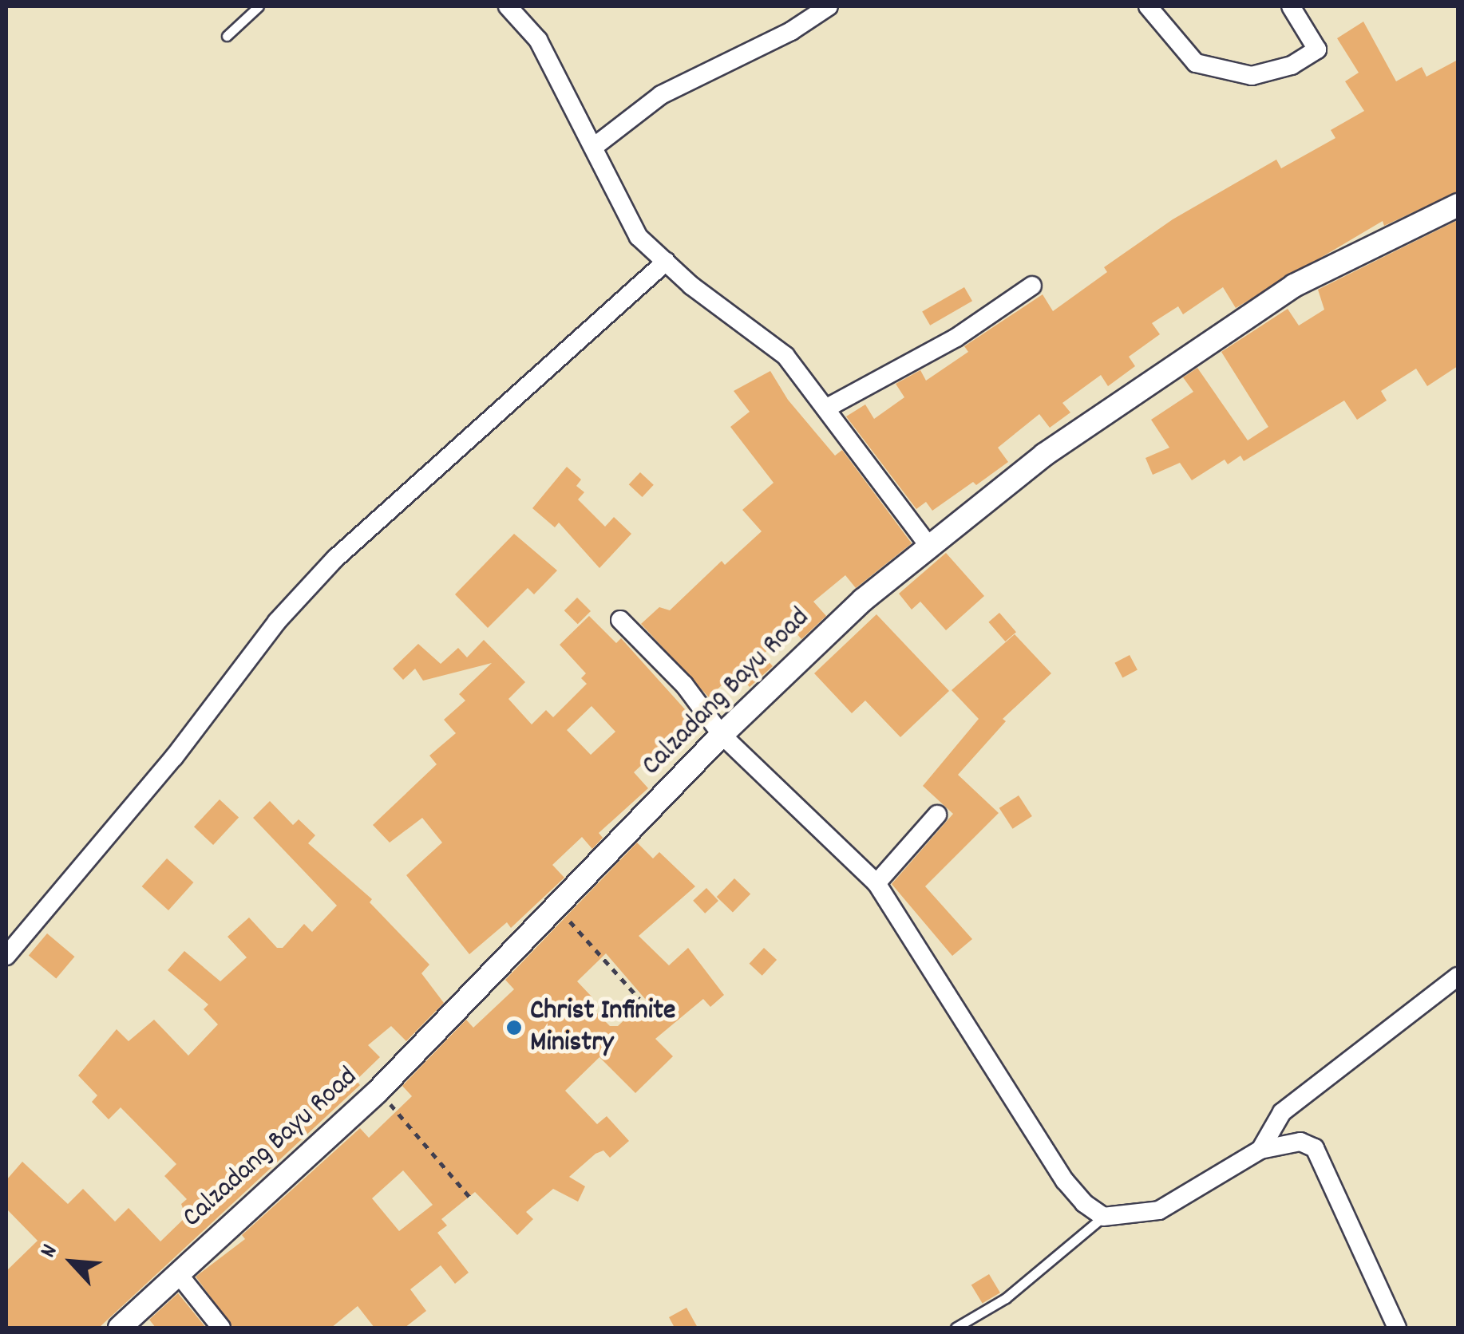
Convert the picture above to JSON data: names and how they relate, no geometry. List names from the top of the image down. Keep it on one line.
{"streets":{"street":["Calzadang Bayu Road"]},"places":["Christ Infinite Ministry"],"north":"top left"}
